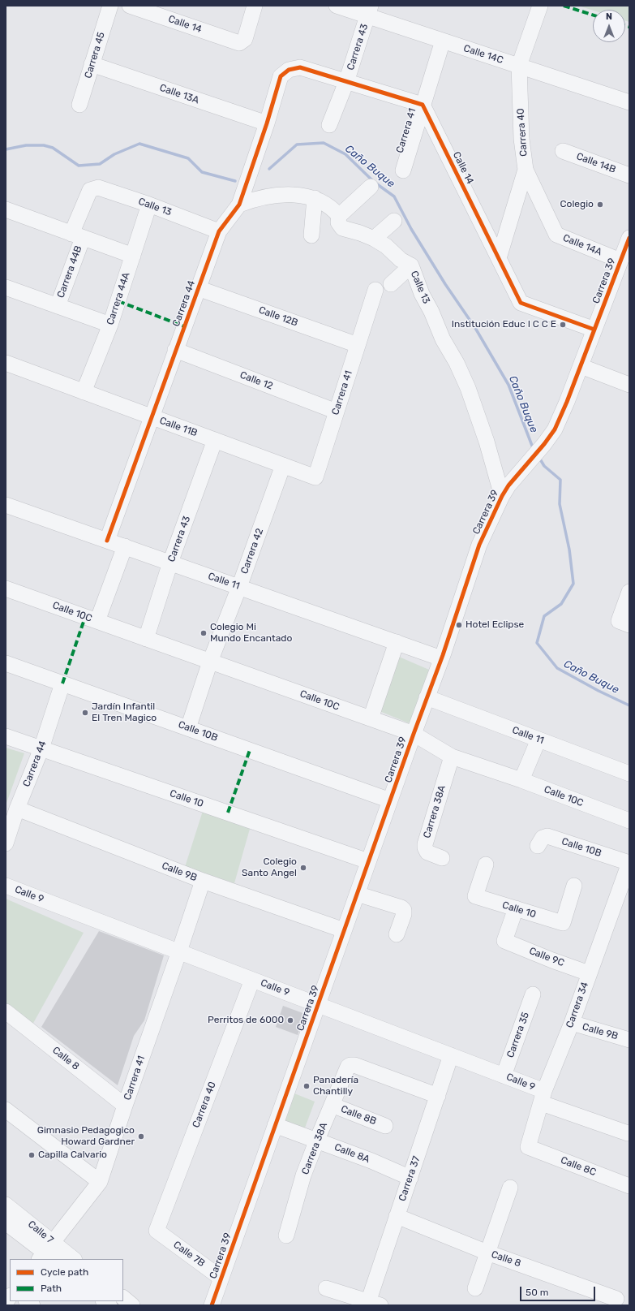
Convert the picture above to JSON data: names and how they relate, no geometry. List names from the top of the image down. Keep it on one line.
{"streets":{"street":["Calle 14","Carrera 43","Calle 14C","Carrera 45","Calle 13A","Carrera 41","Carrera 40","Calle 14B","Calle 13","Calle 14A","Carrera 44B","Carrera 39","Carrera 44A","Carrera 44","Calle 12B","Calle 12","Calle 11B","Carrera 42","Calle 11","Calle 10C","Calle 10B","Calle 10","Carrera 38A","Calle 9B","Calle 9","Calle 9C","Carrera 34","Carrera 35","Calle 8","Calle 8B","Calle 8A","Calle 8C","Carrera 37","Calle 7","Calle 7B"]},"crossings":[["Calle 14","Carrera 41"],["Calle 14","Carrera 40"],["Calle 14","Carrera 39"],["Carrera 43","Calle 14C"],["Carrera 43","Carrera 44"],["Carrera 43","Calle 11B"],["Carrera 43","Calle 11"],["Carrera 43","Calle 10C"],["Calle 14C","Carrera 41"],["Calle 14C","Carrera 40"],["Carrera 45","Calle 13A"],["Calle 13A","Carrera 44"],["Carrera 41","Calle 12B"],["Carrera 41","Calle 12"],["Carrera 41","Calle 11B"],["Carrera 41","Calle 9B"],["Carrera 41","Calle 9"],["Carrera 41","Calle 8"],["Carrera 41","Calle 7"],["Carrera 40","Calle 14A"],["Carrera 40","Calle 9"],["Carrera 40","Calle 7B"],["Calle 13","Carrera 44B"],["Calle 13","Carrera 39"],["Calle 13","Carrera 44A"],["Calle 13","Carrera 44"],["Calle 14A","Carrera 39"],["Carrera 39","Calle 11"],["Carrera 39","Calle 10C"],["Carrera 39","Calle 10B"],["Carrera 39","Calle 10"],["Carrera 39","Calle 9B"],["Carrera 39","Calle 9"],["Carrera 39","Calle 8A"],["Carrera 39","Calle 7B"],["Carrera 44A","Calle 11B"],["Carrera 44","Calle 12B"],["Carrera 44","Calle 12"],["Carrera 44","Calle 11B"],["Carrera 44","Calle 11"],["Carrera 44","Calle 10B"],["Carrera 44","Calle 10"],["Carrera 44","Calle 9B"],["Calle 11B","Carrera 42"],["Carrera 42","Calle 11"],["Carrera 42","Calle 10C"],["Carrera 42","Calle 10B"],["Calle 10C","Carrera 38A"],["Calle 10B","Carrera 34"],["Calle 10","Calle 9C"],["Carrera 38A","Calle 8B"],["Carrera 38A","Calle 8A"],["Carrera 38A","Carrera 37"],["Calle 9B","Carrera 34"],["Calle 9","Carrera 34"],["Calle 9","Carrera 35"],["Calle 9","Carrera 37"],["Calle 9C","Carrera 34"],["Carrera 34","Calle 8C"],["Calle 8","Carrera 37"],["Calle 8A","Carrera 37"]],"water":["Caño Buque"],"places":["Colegio","Institución Educ I C C E","Hotel Eclipse","Colegio Mi Mundo Encantado","Jardín Infantil El Tren Magico","Colegio Santo Angel","Perritos de 6000","Panadería Chantilly","Gimnasio Pedagogico Howard Gardner","Capilla Calvario"],"legend":["Cycle path","Path"],"scale_bar":"50 m","north":"top"}
